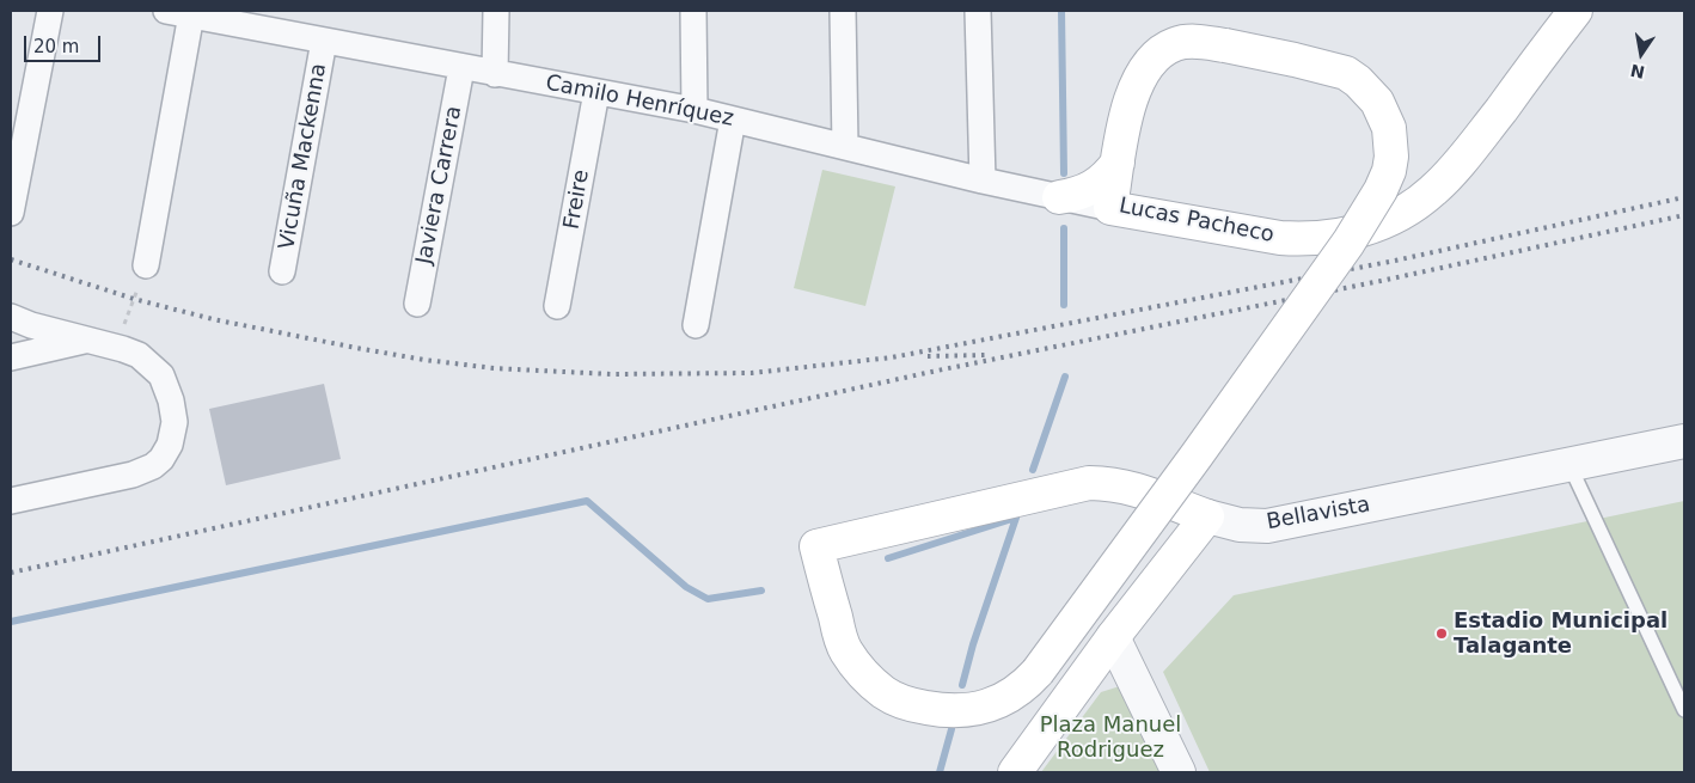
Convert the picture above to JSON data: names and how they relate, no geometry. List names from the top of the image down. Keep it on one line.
{"streets":{"main road":["Lucas Pacheco","Bellavista"],"street":["Camilo Henríquez","Vicuña Mackenna","Javiera Carrera","Freire"]},"crossings":[["Camilo Henríquez","Vicuña Mackenna"],["Camilo Henríquez","Javiera Carrera"],["Camilo Henríquez","Freire"],["Camilo Henríquez","Lucas Pacheco"],["Lucas Pacheco","Bellavista"]],"parks":["Plaza Manuel Rodriguez"],"places":["Estadio Municipal Talagante"],"scale_bar":"20 m","north":"bottom"}
